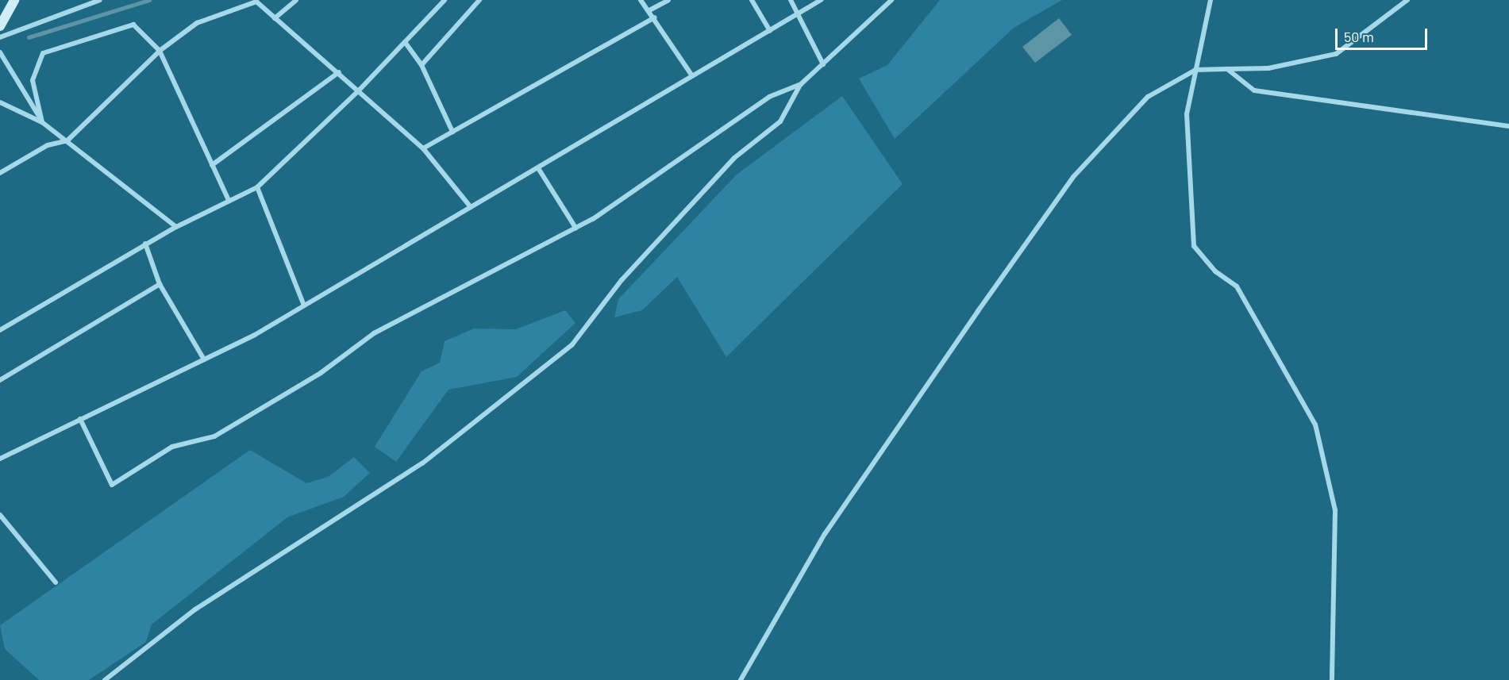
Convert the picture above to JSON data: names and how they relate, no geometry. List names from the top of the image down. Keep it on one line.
{"scale_bar":"50 m"}
